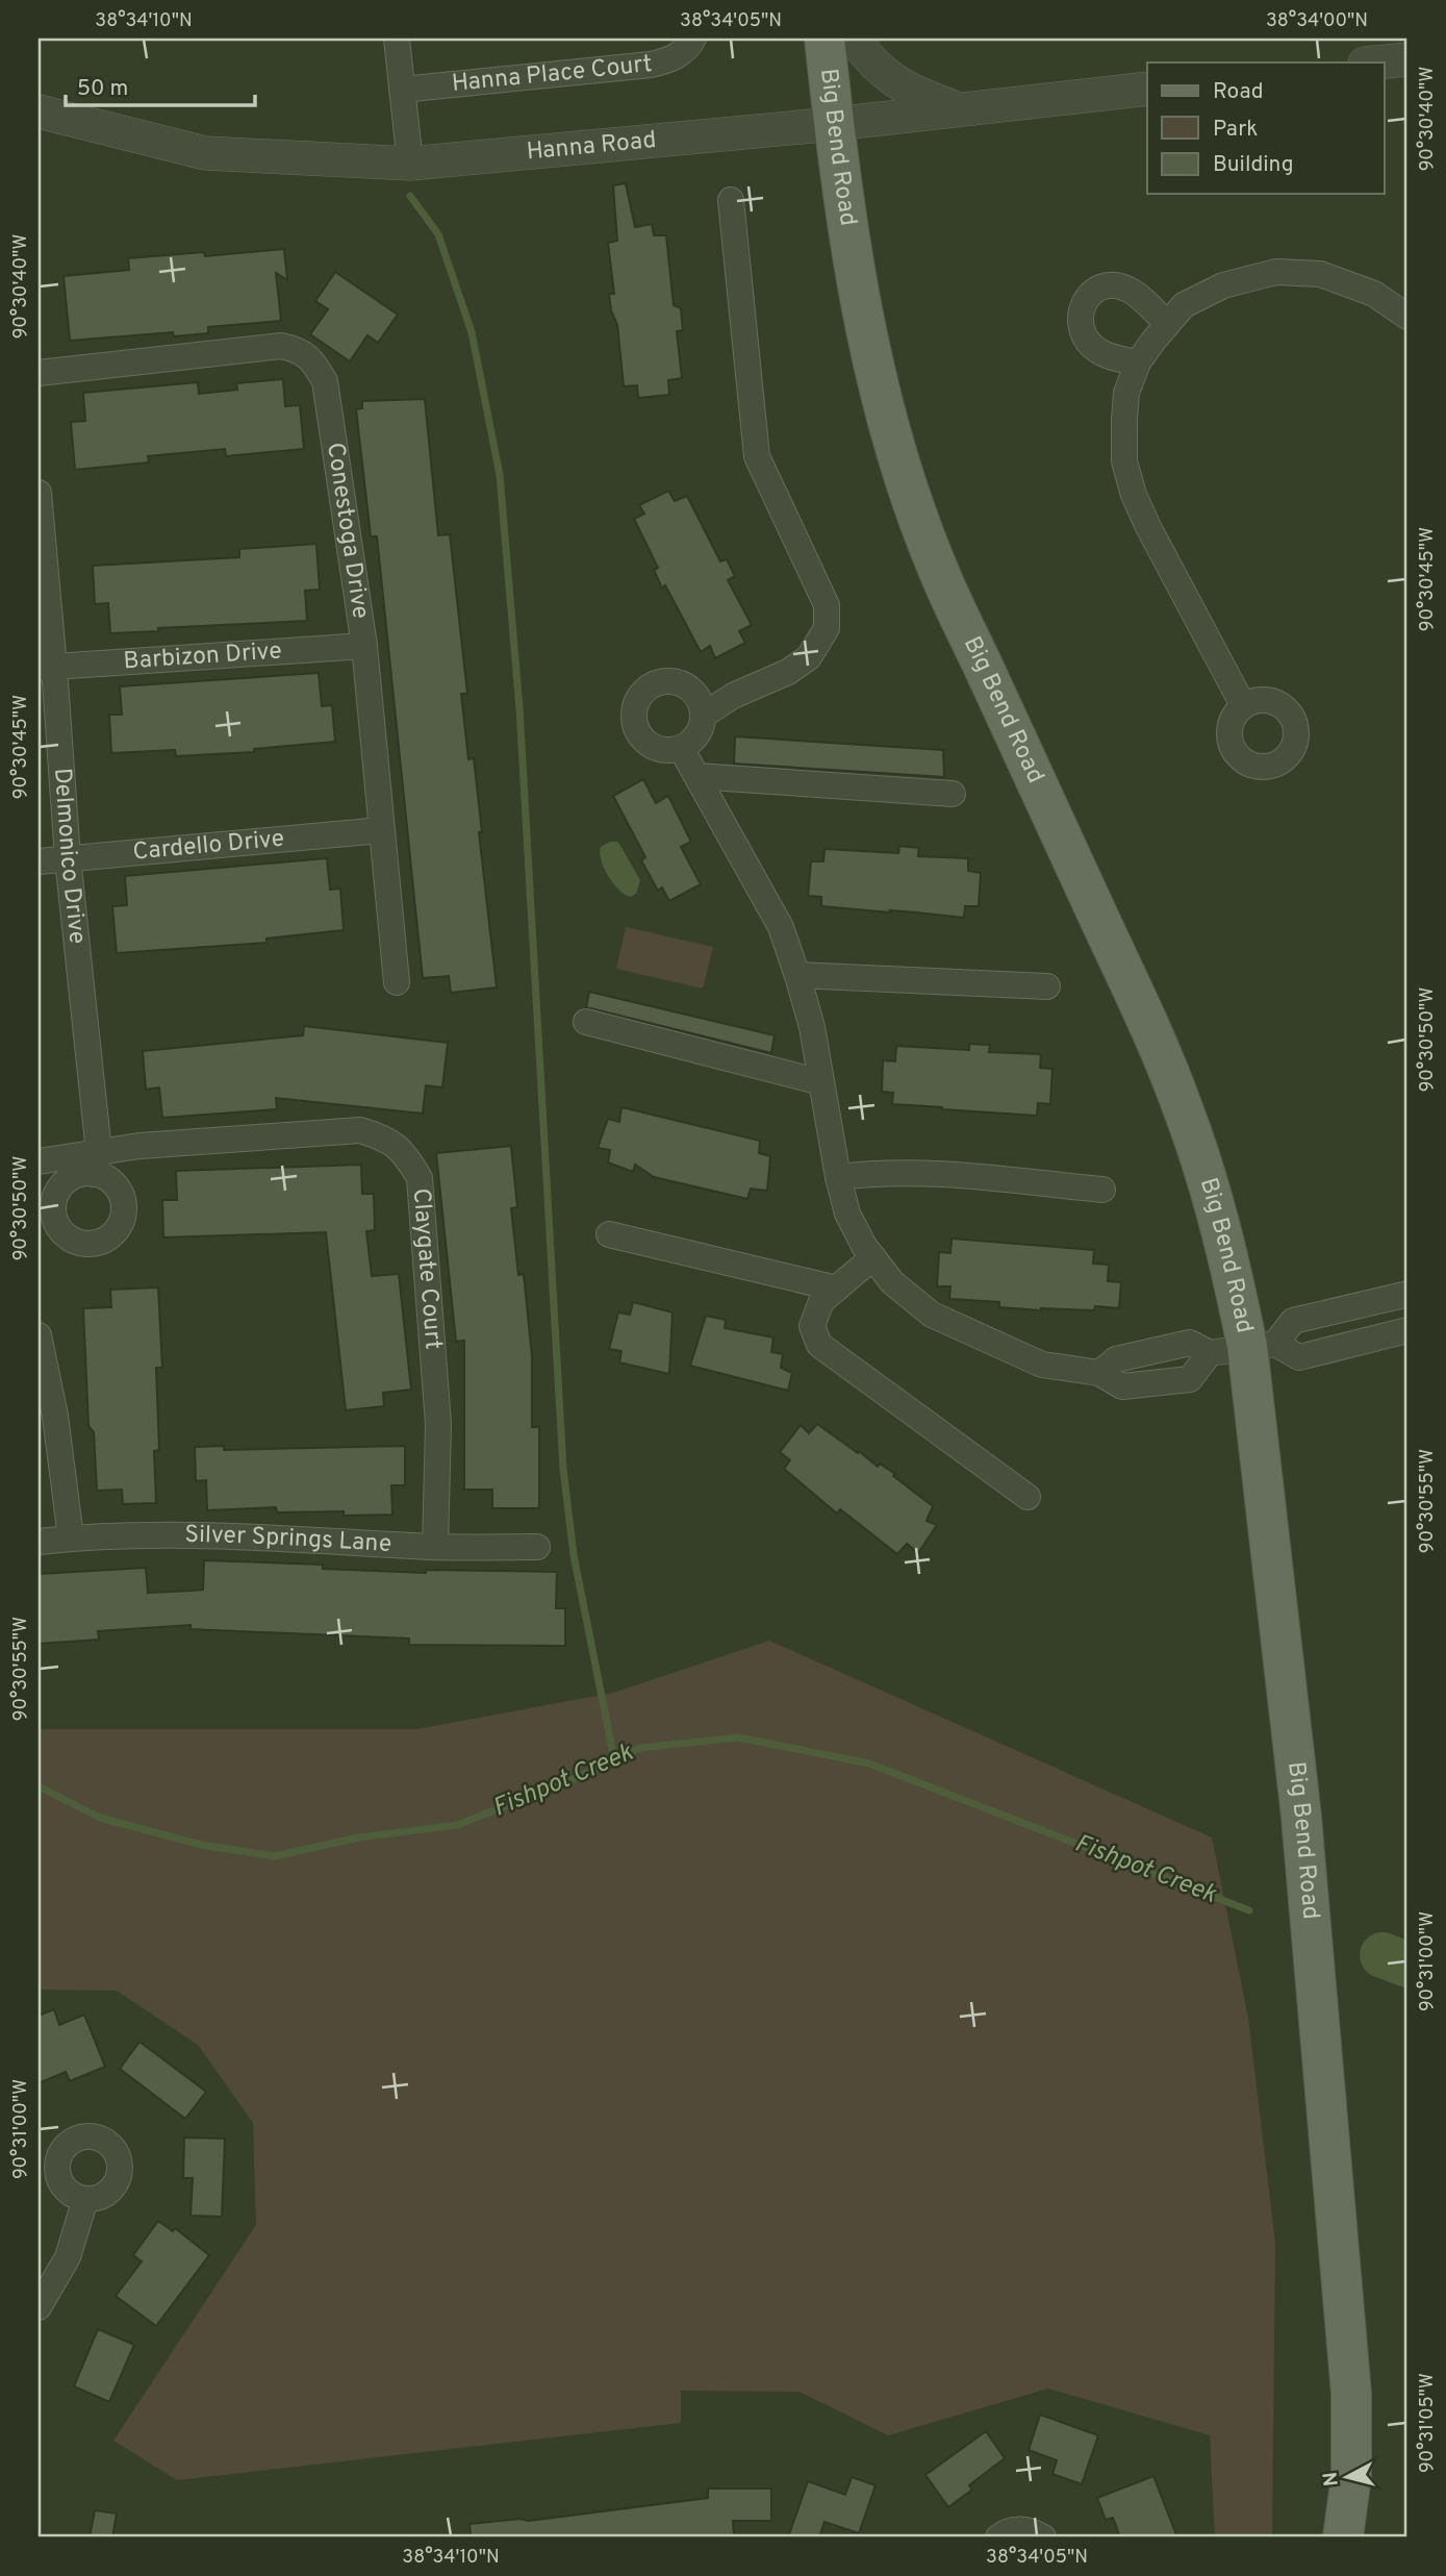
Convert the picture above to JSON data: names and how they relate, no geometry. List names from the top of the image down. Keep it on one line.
{"streets":{"main road":["Big Bend Road"],"street":["Hanna Place Court","Hanna Road","Conestoga Drive","Barbizon Drive","Cardello Drive","Delmonico Drive","Claygate Court","Silver Springs Lane"]},"crossings":[["Hanna Road","Big Bend Road"],["Conestoga Drive","Barbizon Drive"],["Conestoga Drive","Cardello Drive"],["Barbizon Drive","Delmonico Drive"],["Cardello Drive","Delmonico Drive"],["Delmonico Drive","Claygate Court"],["Claygate Court","Silver Springs Lane"]],"water":["Fishpot Creek"],"legend":["Road","Park","Building"],"scale_bar":"50 m","north":"left","coordinates":["38°34'10\"N","38°34'05\"N","38°34'00\"N","90°30'40\"W","90°30'45\"W","90°30'50\"W","90°30'55\"W","90°31'00\"W","90°31'05\"W"]}
